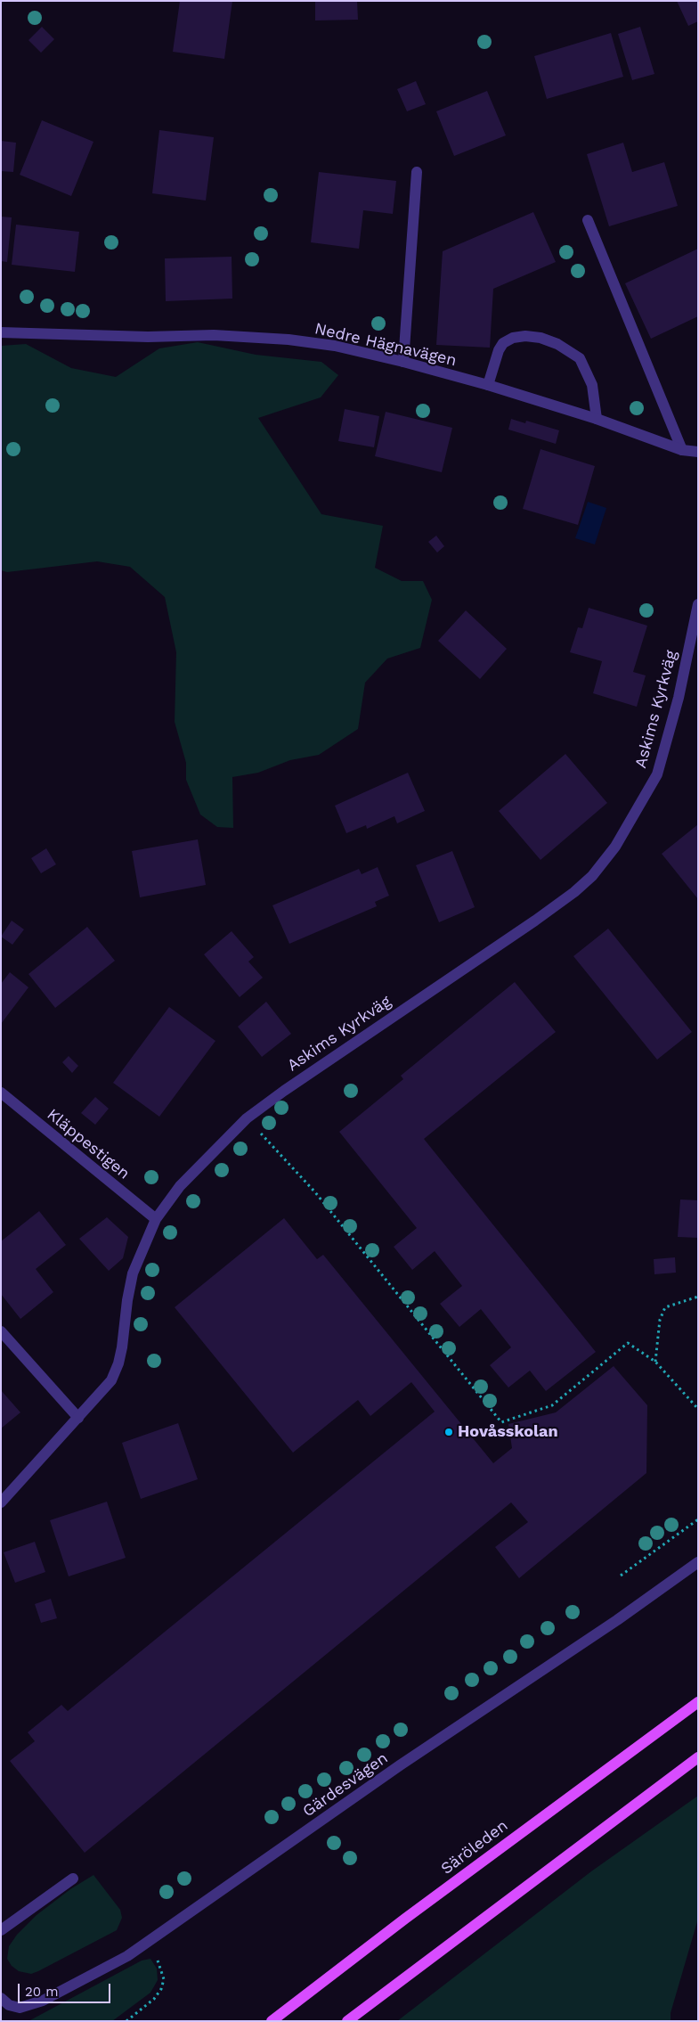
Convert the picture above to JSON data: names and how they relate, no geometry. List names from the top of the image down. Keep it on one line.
{"streets":{"main road":["Säröleden"],"street":["Nedre Hägnavägen","Askims Kyrkväg","Kläppestigen","Gärdesvägen"]},"crossings":[["Askims Kyrkväg","Kläppestigen"]],"places":["Hovåsskolan"],"scale_bar":"20 m"}
